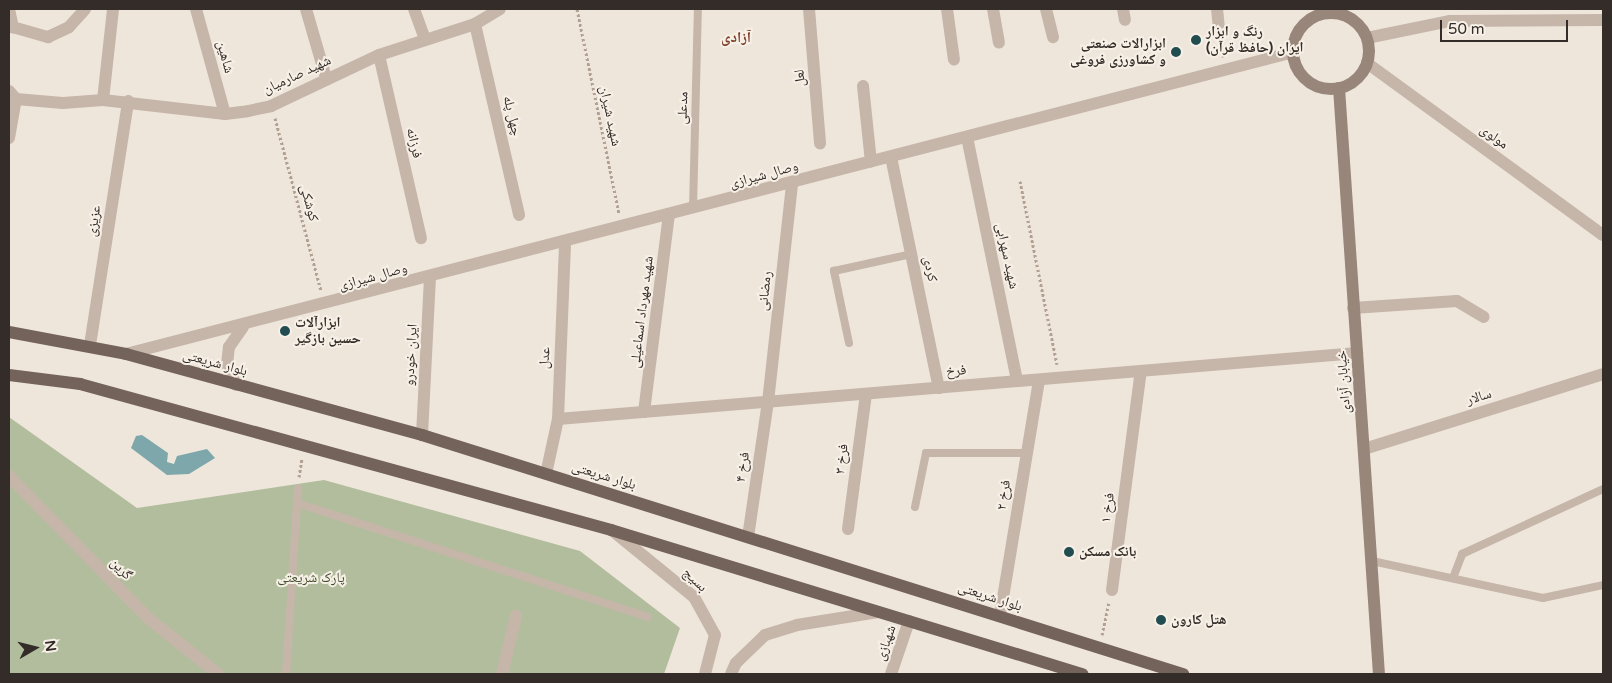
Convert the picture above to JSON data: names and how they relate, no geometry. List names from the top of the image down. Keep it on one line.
{"streets":{"main road":["بلوار شریعتی","خیابان آزادی"],"street":["شاهين","شهید صارمیان","لعل","چهل پله","مولوی","فرزانه","وصال شیرازی","عزیزی","شهید سهرابی","کردی","رمضانی","شهید مهرداد اسماعیلی","ایران خودرو","عدل","فرخ","سالار","فرخ ۳","فرخ ۴","فرخ ۲","فرخ ۱","گرین","بسیج","شهبازی"],"lane":["مدعلی"],"path":["شهید شیران","کوشکی"]},"crossings":[["شاهين","شهید صارمیان"],["شهید صارمیان","چهل پله"],["شهید صارمیان","فرزانه"],["شهید صارمیان","کوشکی"],["شهید صارمیان","عزیزی"],["مدعلی","وصال شیرازی"],["شهید شیران","وصال شیرازی"],["مولوی","وصال شیرازی"],["مولوی","خیابان آزادی"],["وصال شیرازی","کوشکی"],["وصال شیرازی","شهید سهرابی"],["وصال شیرازی","کردی"],["وصال شیرازی","رمضانی"],["وصال شیرازی","شهید مهرداد اسماعیلی"],["وصال شیرازی","ایران خودرو"],["وصال شیرازی","عدل"],["وصال شیرازی","بلوار شریعتی"],["وصال شیرازی","خیابان آزادی"],["عزیزی","بلوار شریعتی"],["شهید سهرابی","فرخ"],["کردی","فرخ"],["رمضانی","فرخ"],["رمضانی","فرخ ۴"],["شهید مهرداد اسماعیلی","فرخ"],["ایران خودرو","بلوار شریعتی"],["عدل","بلوار شریعتی"],["عدل","فرخ"],["بلوار شریعتی","فرخ ۴"],["بلوار شریعتی","فرخ ۲"],["فرخ","خیابان آزادی"],["فرخ","فرخ ۳"],["فرخ","فرخ ۴"],["فرخ","فرخ ۲"],["فرخ","فرخ ۱"],["خیابان آزادی","سالار"]],"districts":["آزادی"],"parks":["پارک شریعتی"],"places":["رنگ و ابزار ایران (حافظ قرآن)","ابزارالات صنعتی و کشاورزی فروغی","ابزارآلات حسین بازگیر","بانک مسکن","هتل کارون"],"scale_bar":"50 m","north":"right"}
